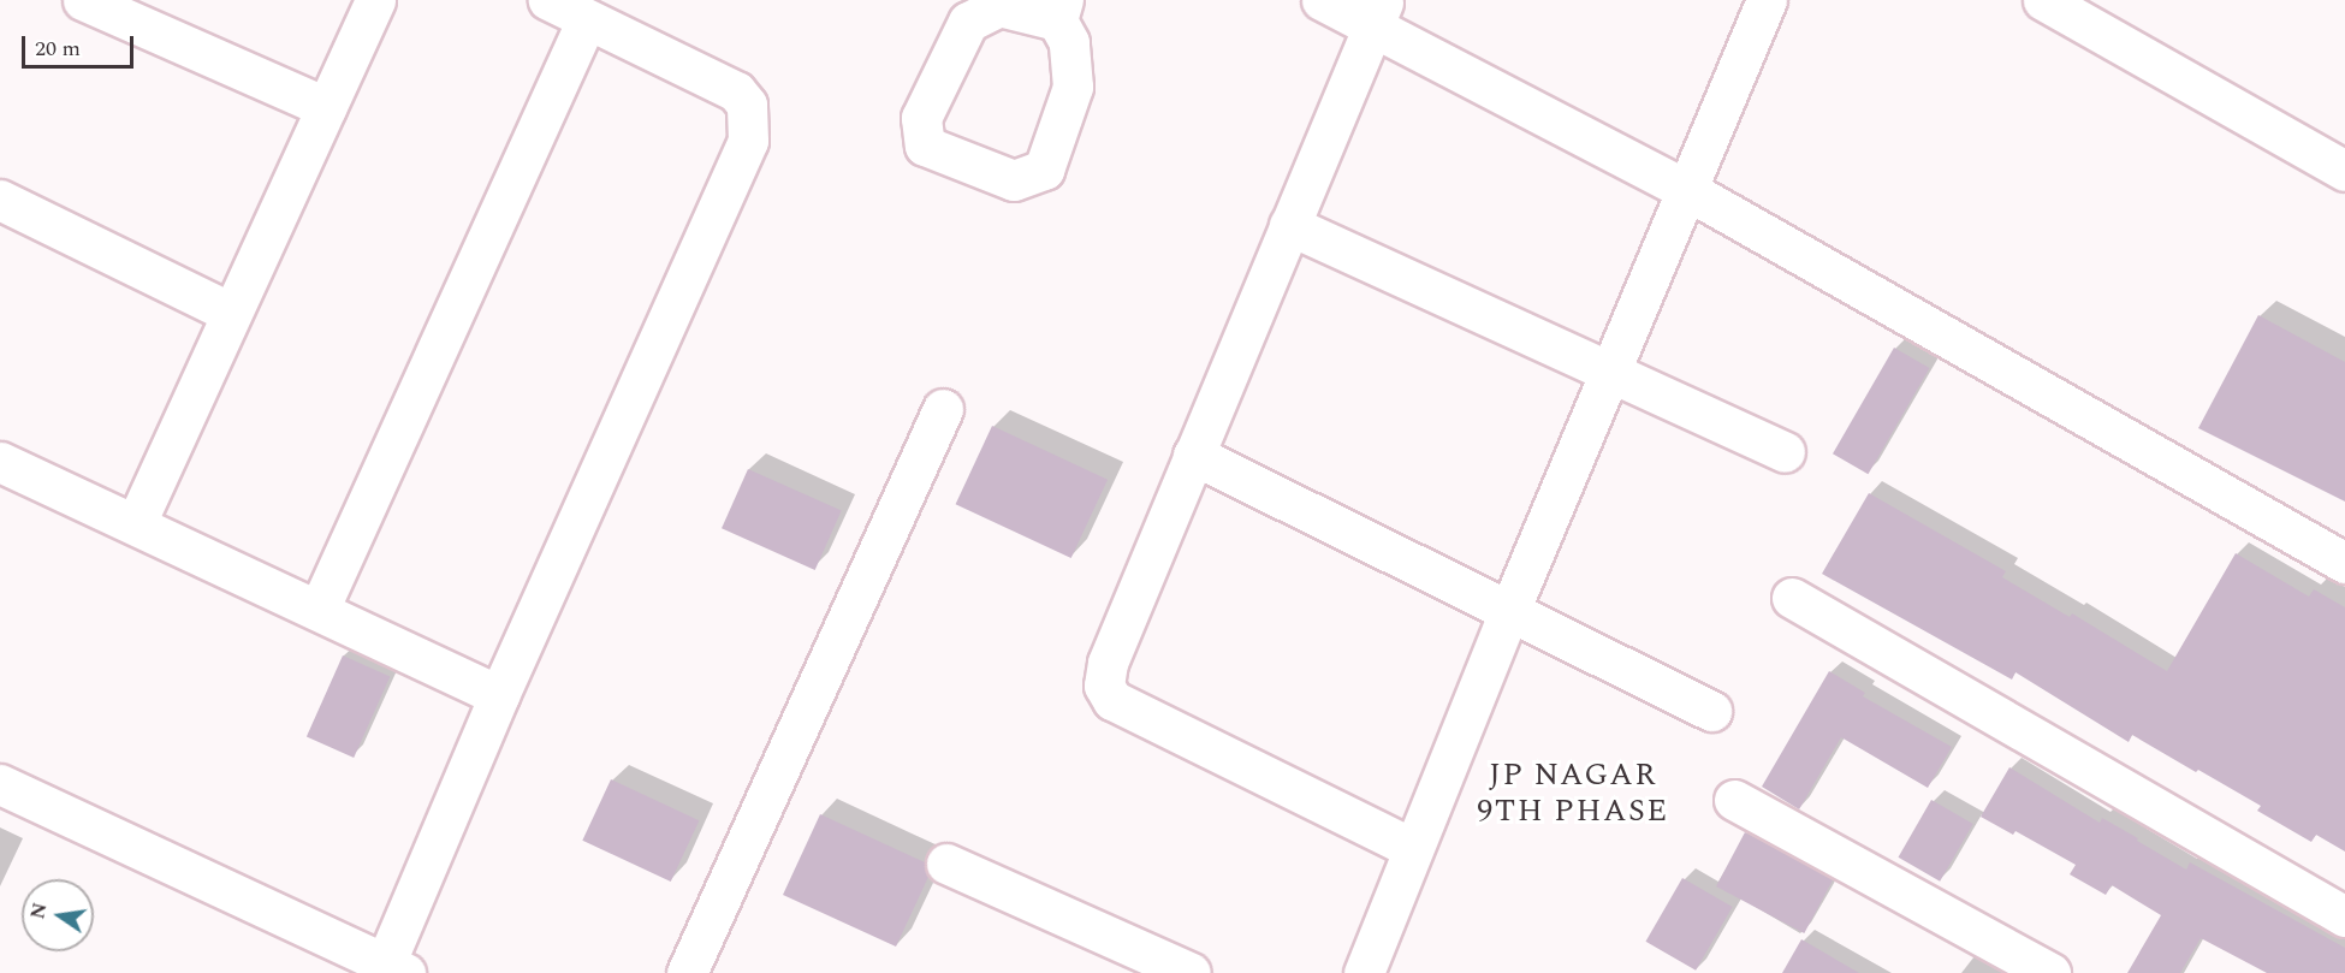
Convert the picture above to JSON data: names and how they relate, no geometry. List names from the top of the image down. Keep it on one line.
{"districts":["JP NAGAR 9TH PHASE"],"scale_bar":"20 m","north":"left"}
